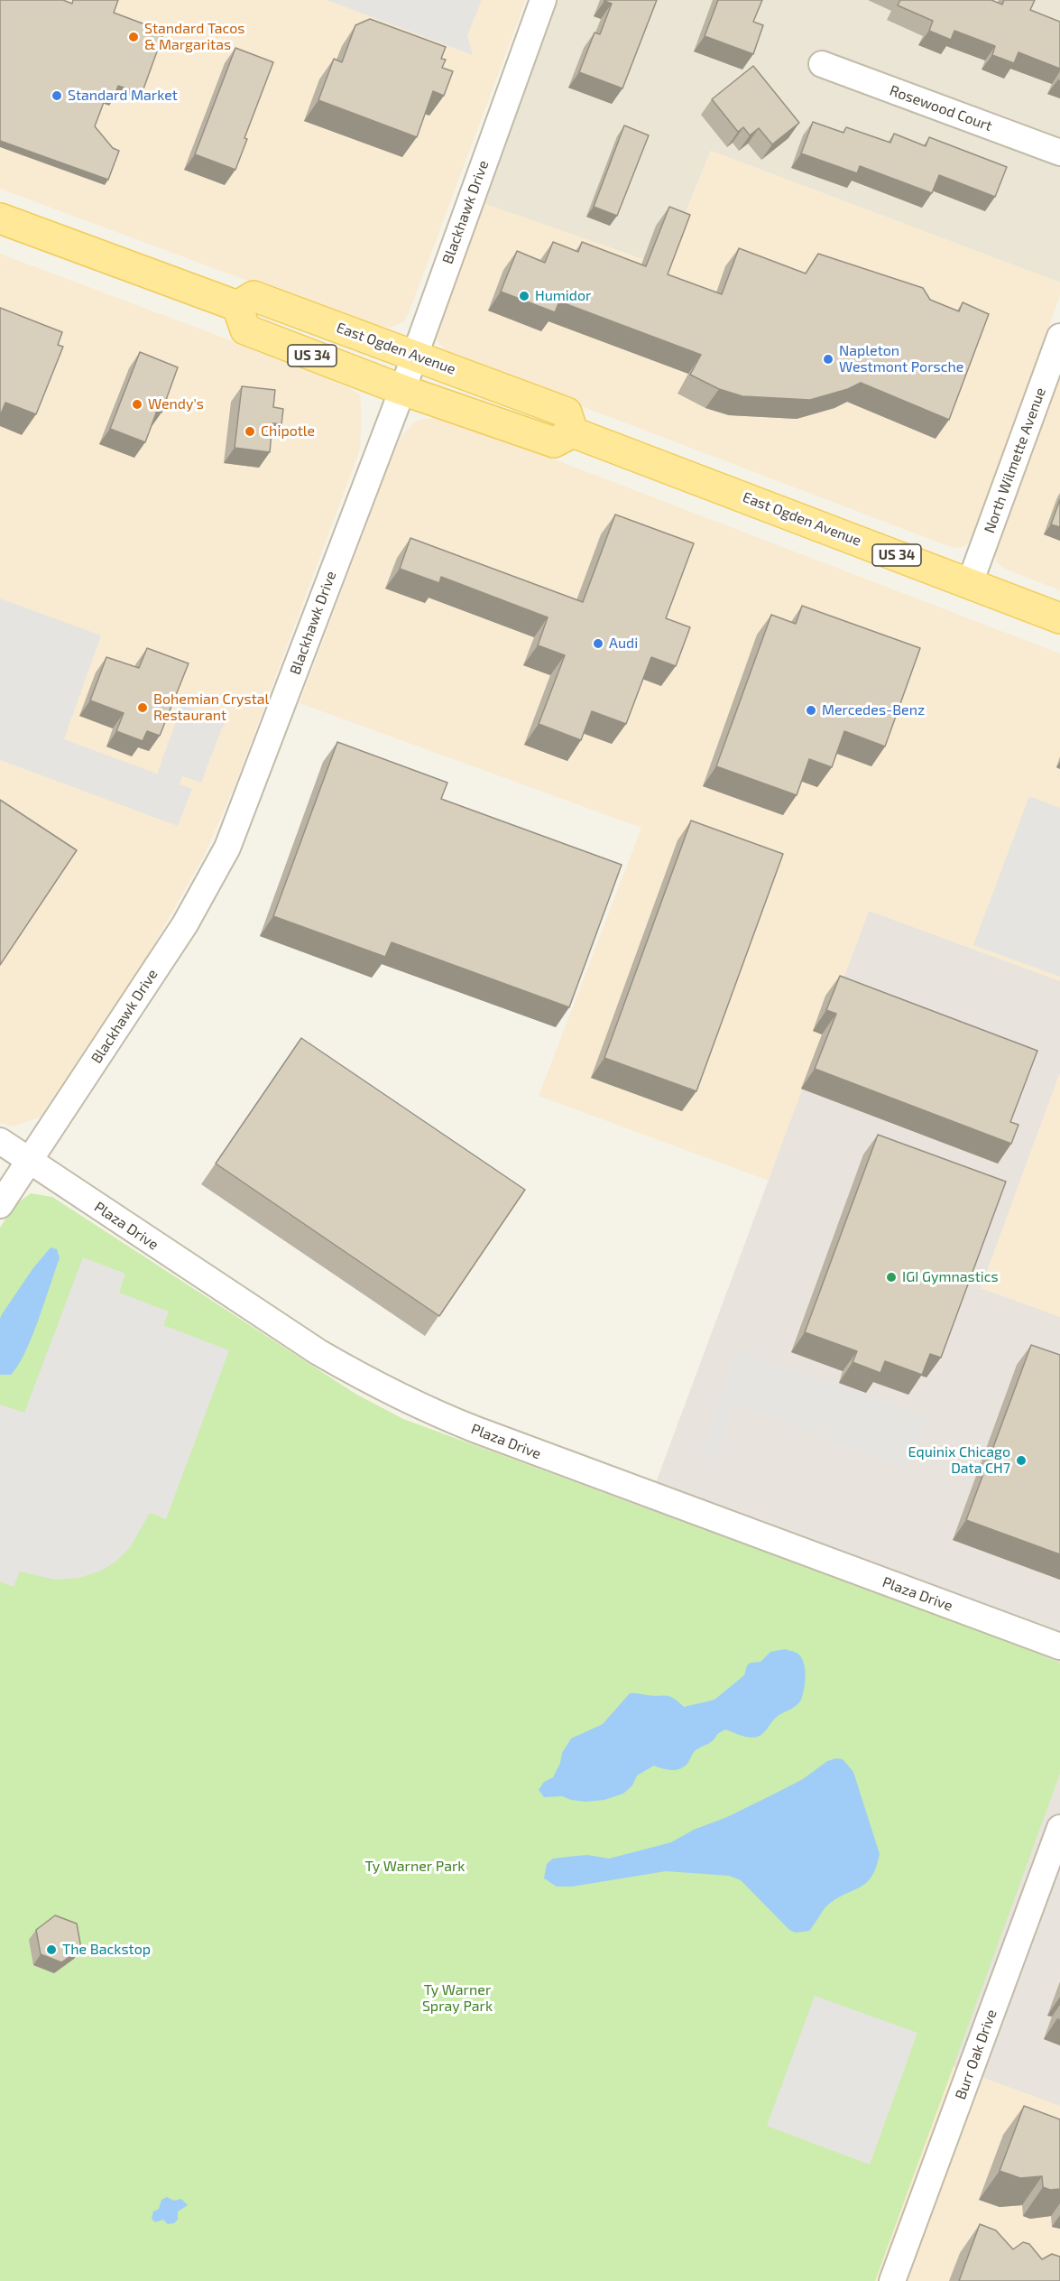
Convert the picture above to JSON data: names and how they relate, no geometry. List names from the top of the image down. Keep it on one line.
{"streets":{"main road":["East Ogden Avenue","US 34"],"street":["Rosewood Court","Blackhawk Drive","North Wilmette Avenue","Plaza Drive","Burr Oak Drive"]},"crossings":[["Blackhawk Drive","East Ogden Avenue"],["Blackhawk Drive","US 34"],["Blackhawk Drive","Plaza Drive"],["East Ogden Avenue","US 34"],["East Ogden Avenue","North Wilmette Avenue"]],"parks":["Ty Warner Park","Ty Warner Spray Park"],"places":["Standard Tacos & Margaritas","Standard Market","Humidor","Napleton Westmont Porsche","Wendy's","Chipotle","Audi","Bohemian Crystal Restaurant","Mercedes-Benz","IGI Gymnastics","Equinix Chicago Data CH7","The Backstop"]}
